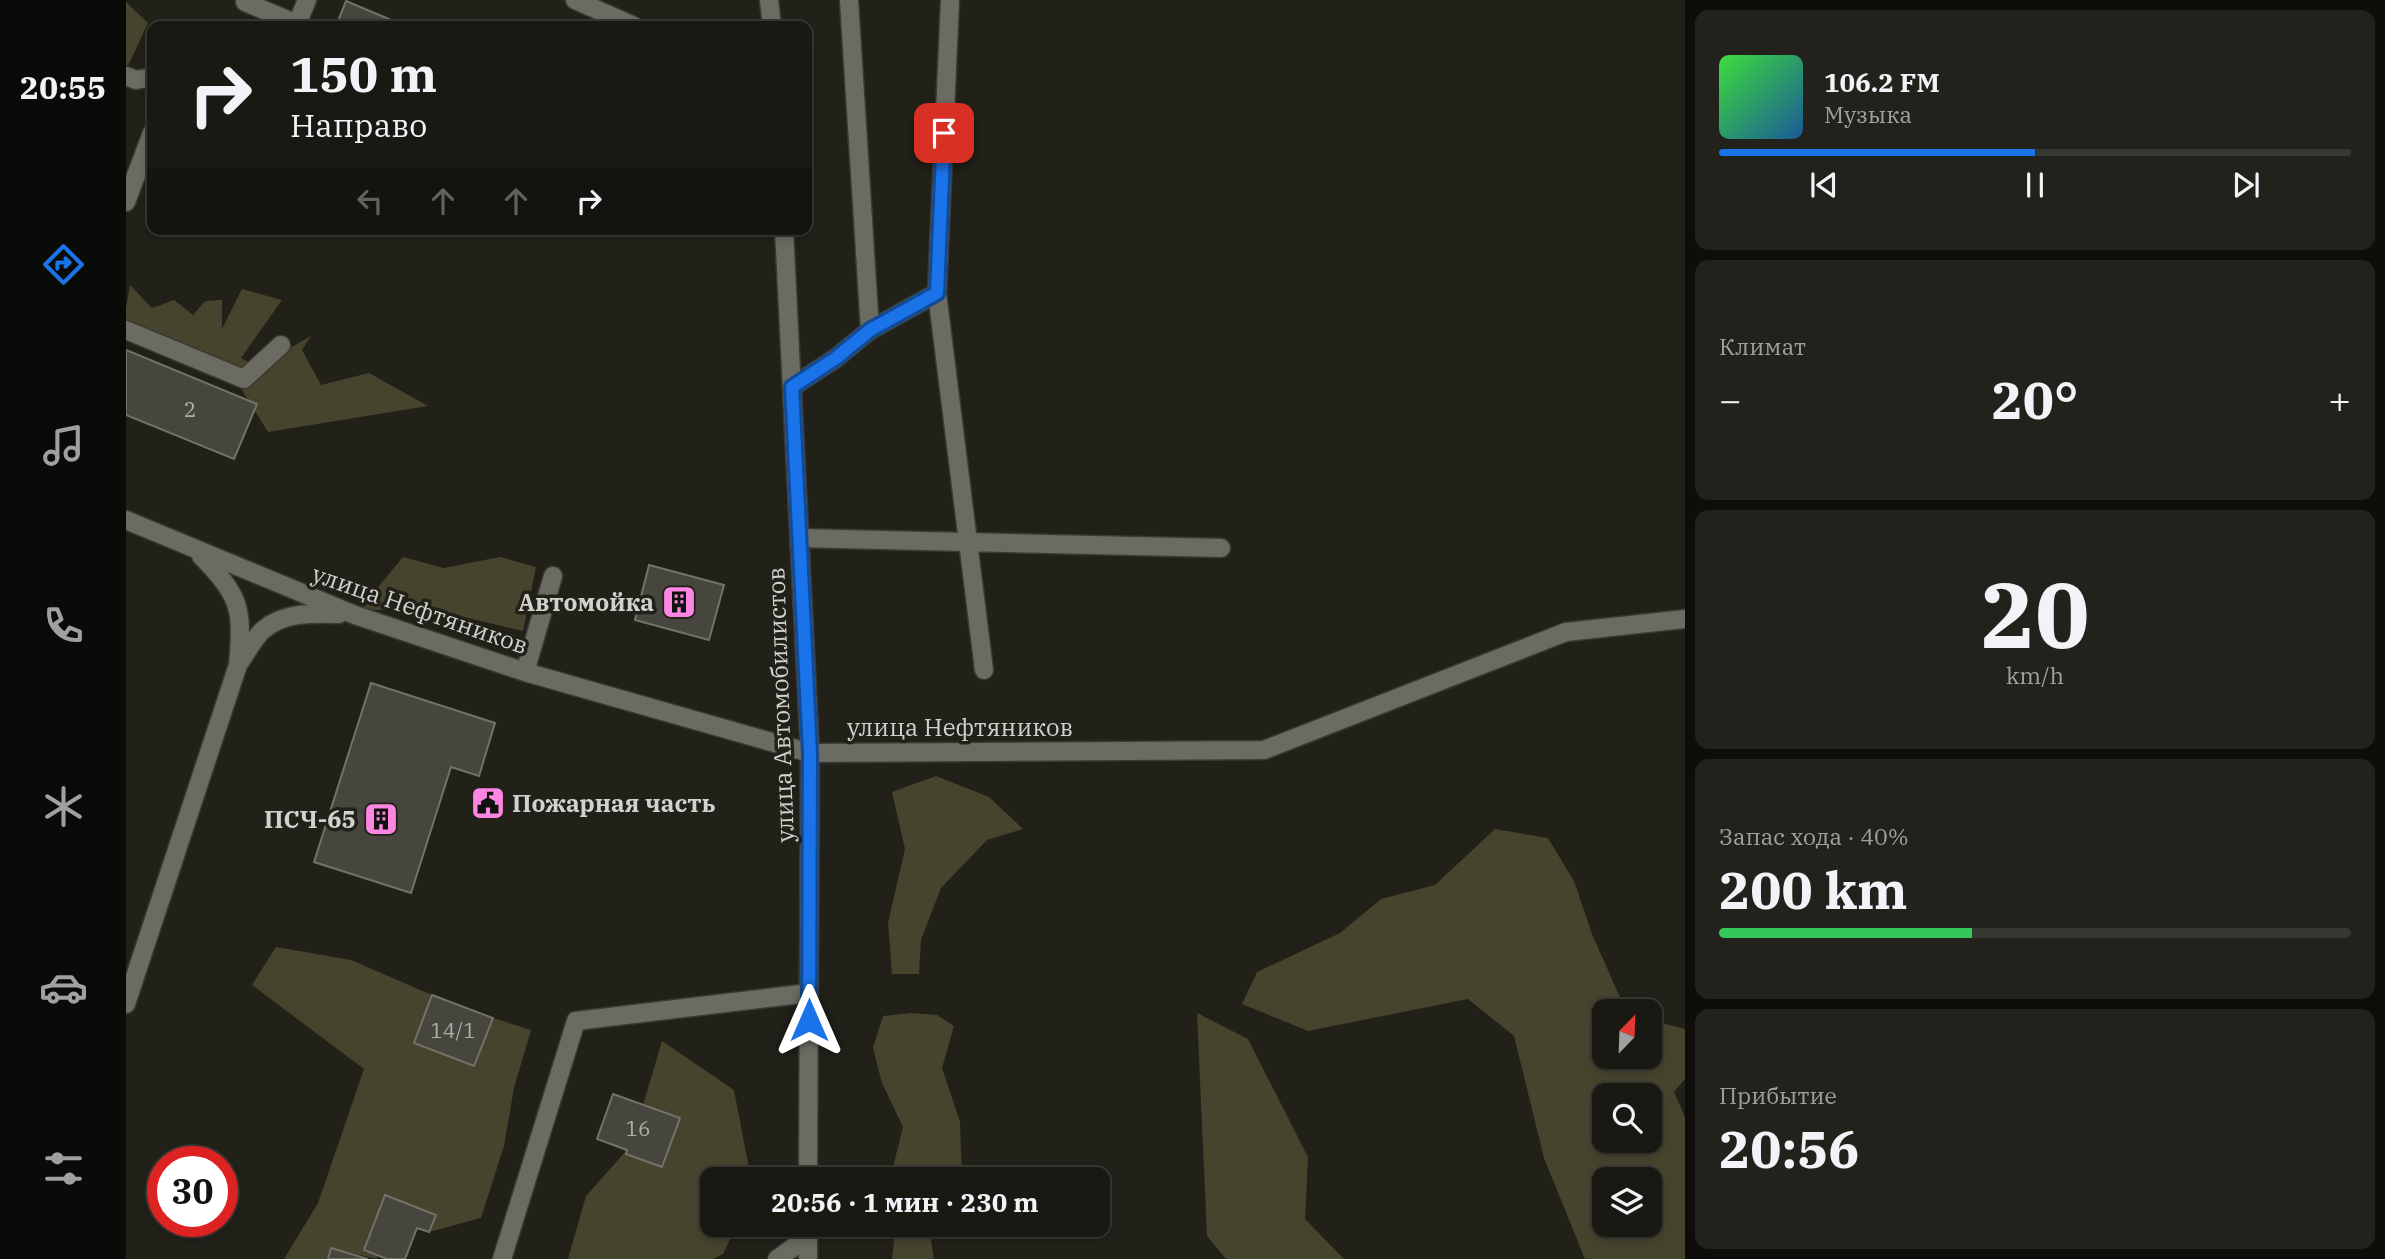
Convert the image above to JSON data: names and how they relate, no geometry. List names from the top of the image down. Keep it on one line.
{"streets":{"street":["улица Нефтяников","улица Автомобилистов"]},"crossings":[["улица Нефтяников","улица Автомобилистов"]],"places":{"building":["Автомойка","ПСЧ-65"],"public building":["Пожарная часть"]},"house_numbers":["2","14/1","16"],"north":"top right","page":{"tabs":"20:55","turn":["150 m","Направо"],"song":["106.2 FM","Музыка"],"tile":["Климат",["20","km/h"],["Запас хода · 40%","200 km"],["Прибытие","20:56"]],"heat":["−","20°","+"],"limit":"30","trip":"20:56 · 1 мин · 230 m"}}
